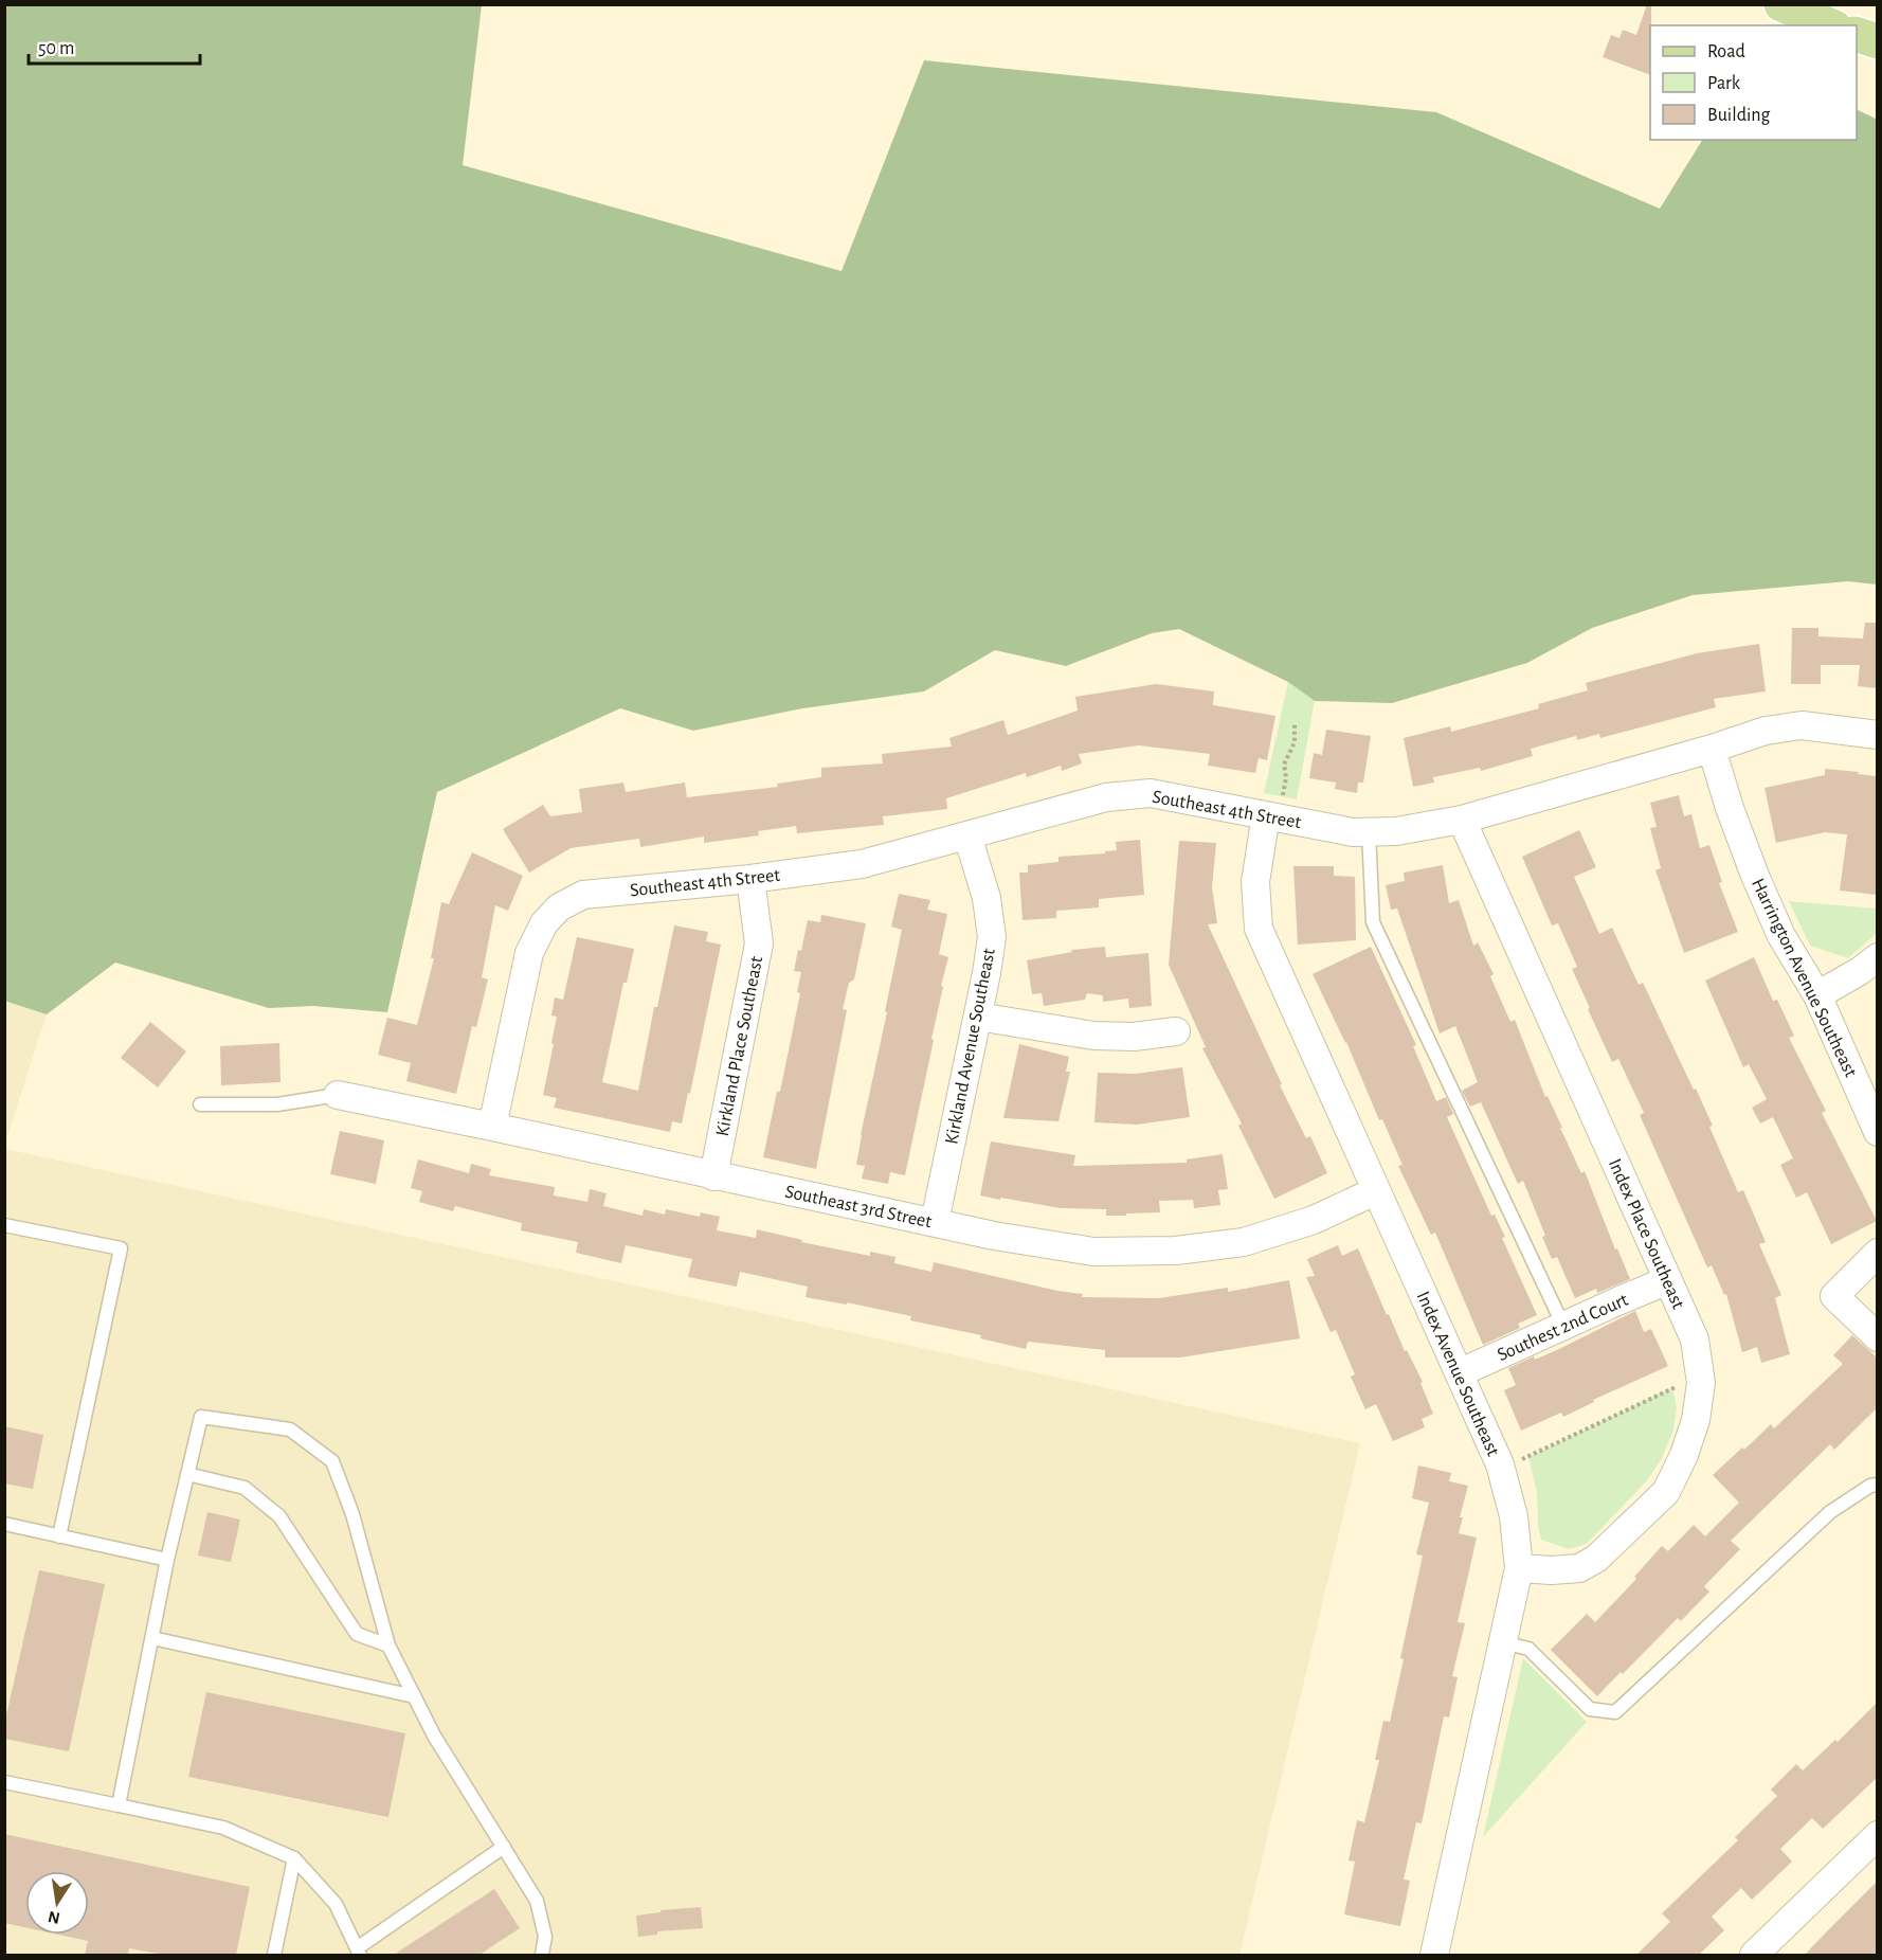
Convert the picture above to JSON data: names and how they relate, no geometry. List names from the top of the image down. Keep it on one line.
{"streets":{"street":["Southeast 4th Street","Harrington Avenue Southeast","Kirkland Place Southeast","Kirkland Avenue Southeast","Southeast 3rd Street","Index Place Southeast","Southest 2nd Court","Index Avenue Southeast"]},"crossings":[["Southeast 4th Street","Harrington Avenue Southeast"],["Southeast 4th Street","Kirkland Place Southeast"],["Southeast 4th Street","Kirkland Avenue Southeast"],["Southeast 4th Street","Southeast 3rd Street"],["Southeast 4th Street","Index Place Southeast"],["Southeast 4th Street","Index Avenue Southeast"],["Kirkland Place Southeast","Southeast 3rd Street"],["Kirkland Avenue Southeast","Southeast 3rd Street"],["Southeast 3rd Street","Index Avenue Southeast"],["Index Place Southeast","Southest 2nd Court"],["Index Place Southeast","Index Avenue Southeast"],["Southest 2nd Court","Index Avenue Southeast"]],"legend":["Road","Park","Building"],"scale_bar":"50 m","north":"bottom"}
